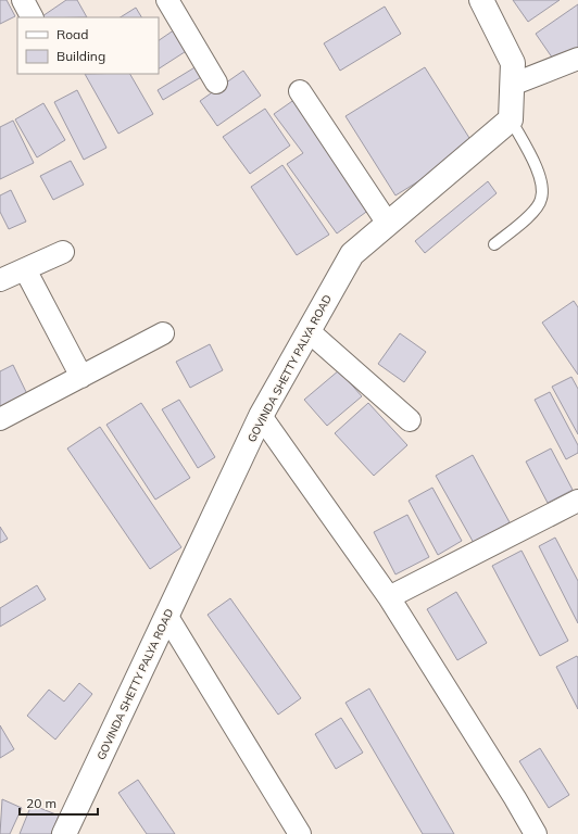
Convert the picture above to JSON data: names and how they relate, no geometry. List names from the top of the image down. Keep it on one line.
{"streets":{"street":["GOVINDA SHETTY PALYA ROAD"]},"legend":["Road","Building"],"scale_bar":"20 m"}
